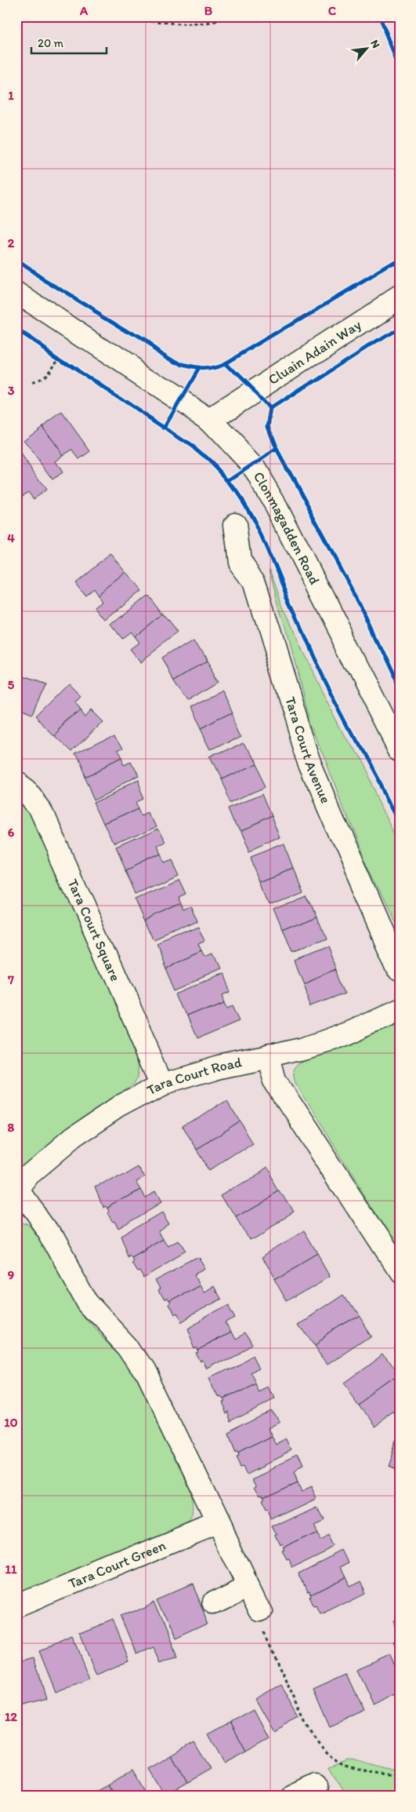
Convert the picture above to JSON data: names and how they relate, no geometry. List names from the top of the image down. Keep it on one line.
{"streets":{"street":["Cluain Adain Way","Clonmagadden Road","Tara Court Avenue","Tara Court Square","Tara Court Road","Tara Court Green"]},"crossings":[["Cluain Adain Way","Clonmagadden Road"],["Tara Court Square","Tara Court Road"]],"scale_bar":"20 m","north":"top right","grid":{"columns":["A","B","C"],"rows":["1","2","3","4","5","6","7","8","9","10","11","12"]}}
